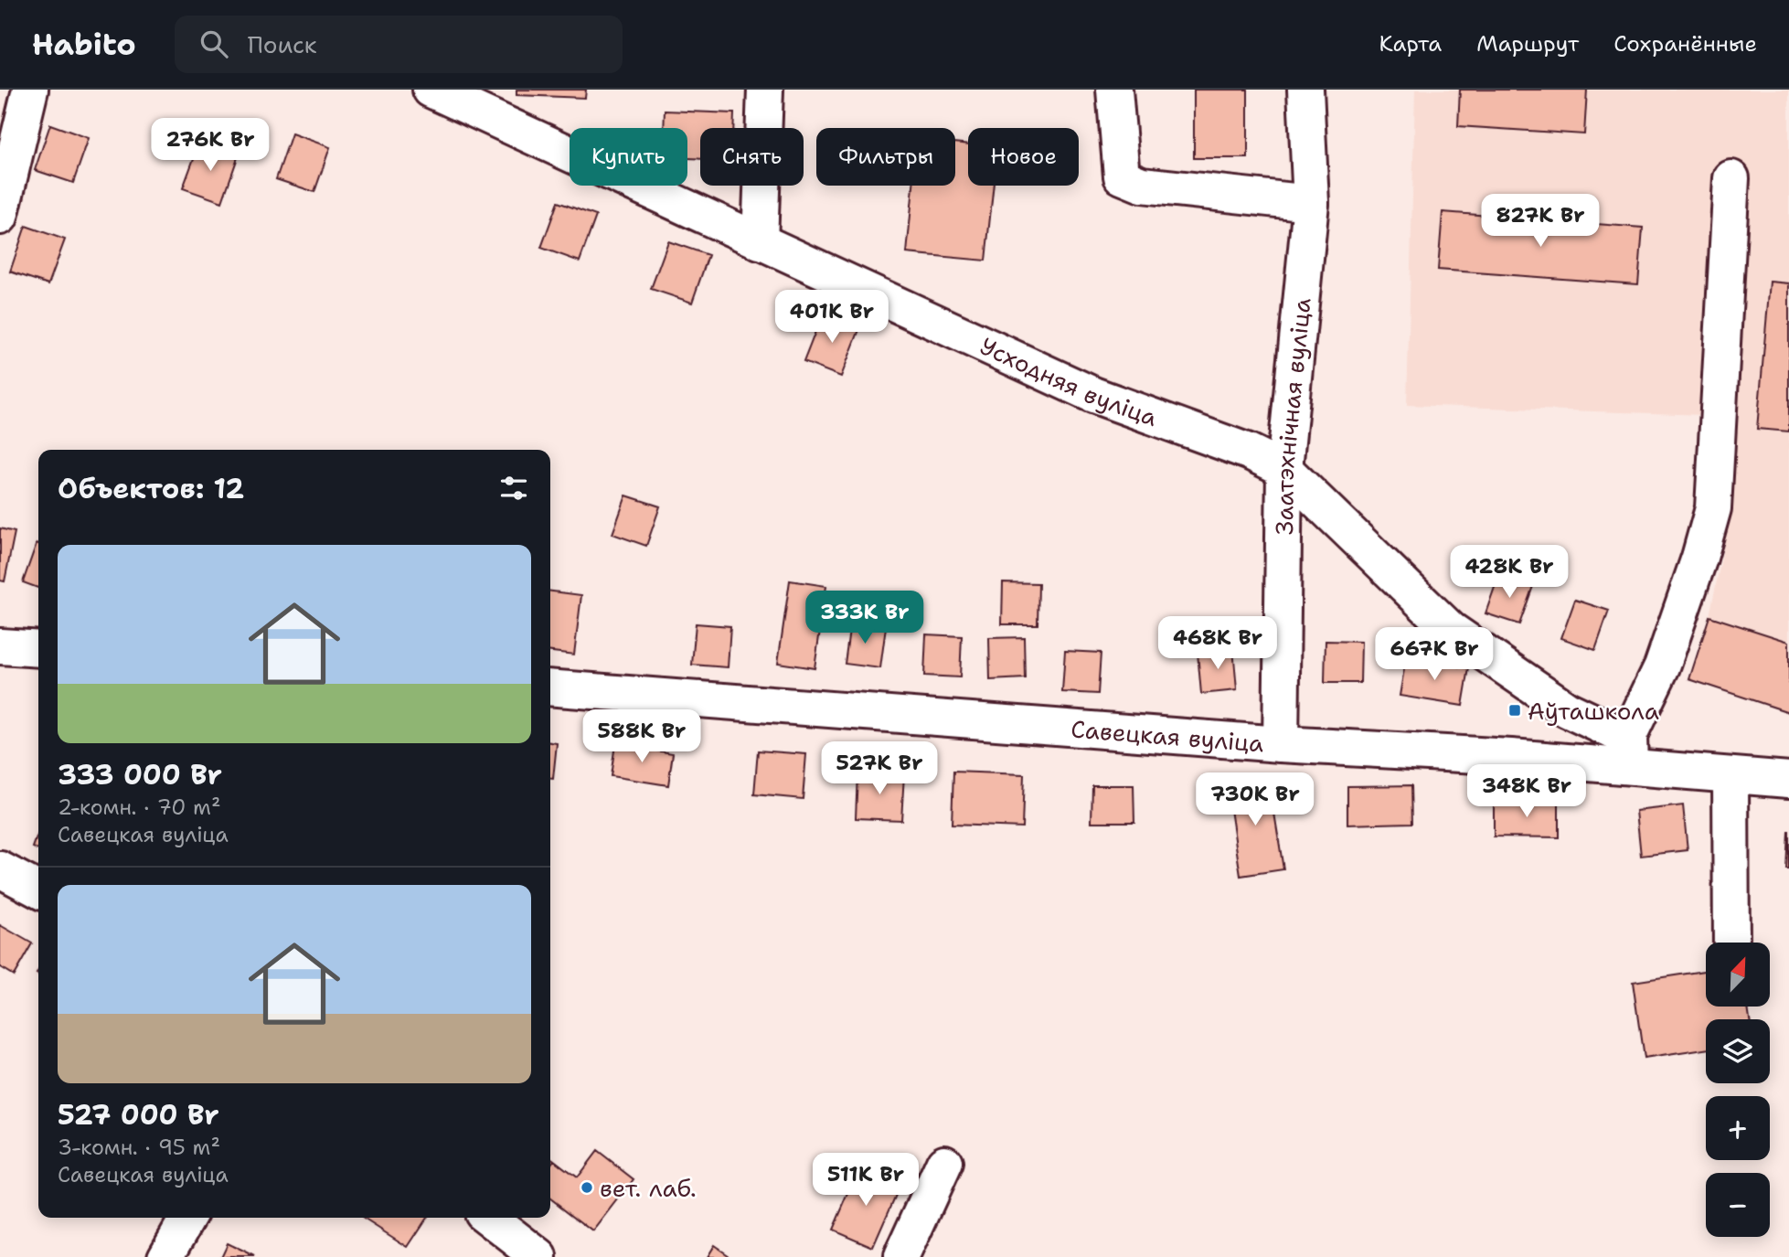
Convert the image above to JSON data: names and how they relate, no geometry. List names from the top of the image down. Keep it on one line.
{"streets":{"street":["Усходняя вуліца","Заатэхнічная вуліца","Савецкая вуліца"]},"crossings":[["Усходняя вуліца","Заатэхнічная вуліца"],["Усходняя вуліца","Савецкая вуліца"],["Заатэхнічная вуліца","Савецкая вуліца"]],"places":{"transit":["Аўташкола"],"other":["вет. лаб."]},"north":"top right","page":{"header":"Habito","search":"Поиск","nav":["Карта","Маршрут","Сохранённые"],"price":["276K Br","827K Br","401K Br","428K Br","333K Br","468K Br","667K Br","588K Br","527K Br","348K Br","730K Br","511K Br"],"chip":["Купить","Снять","Фильтры","Новое"],"heading":"Объектов: 12","list":[{"name":"333 000 Br","note":"2-комн. · 70 m² · Савецкая вуліца"},{"name":"527 000 Br","note":"3-комн. · 95 m² · Савецкая вуліца"}],"map_buttons":["+","−"]}}
